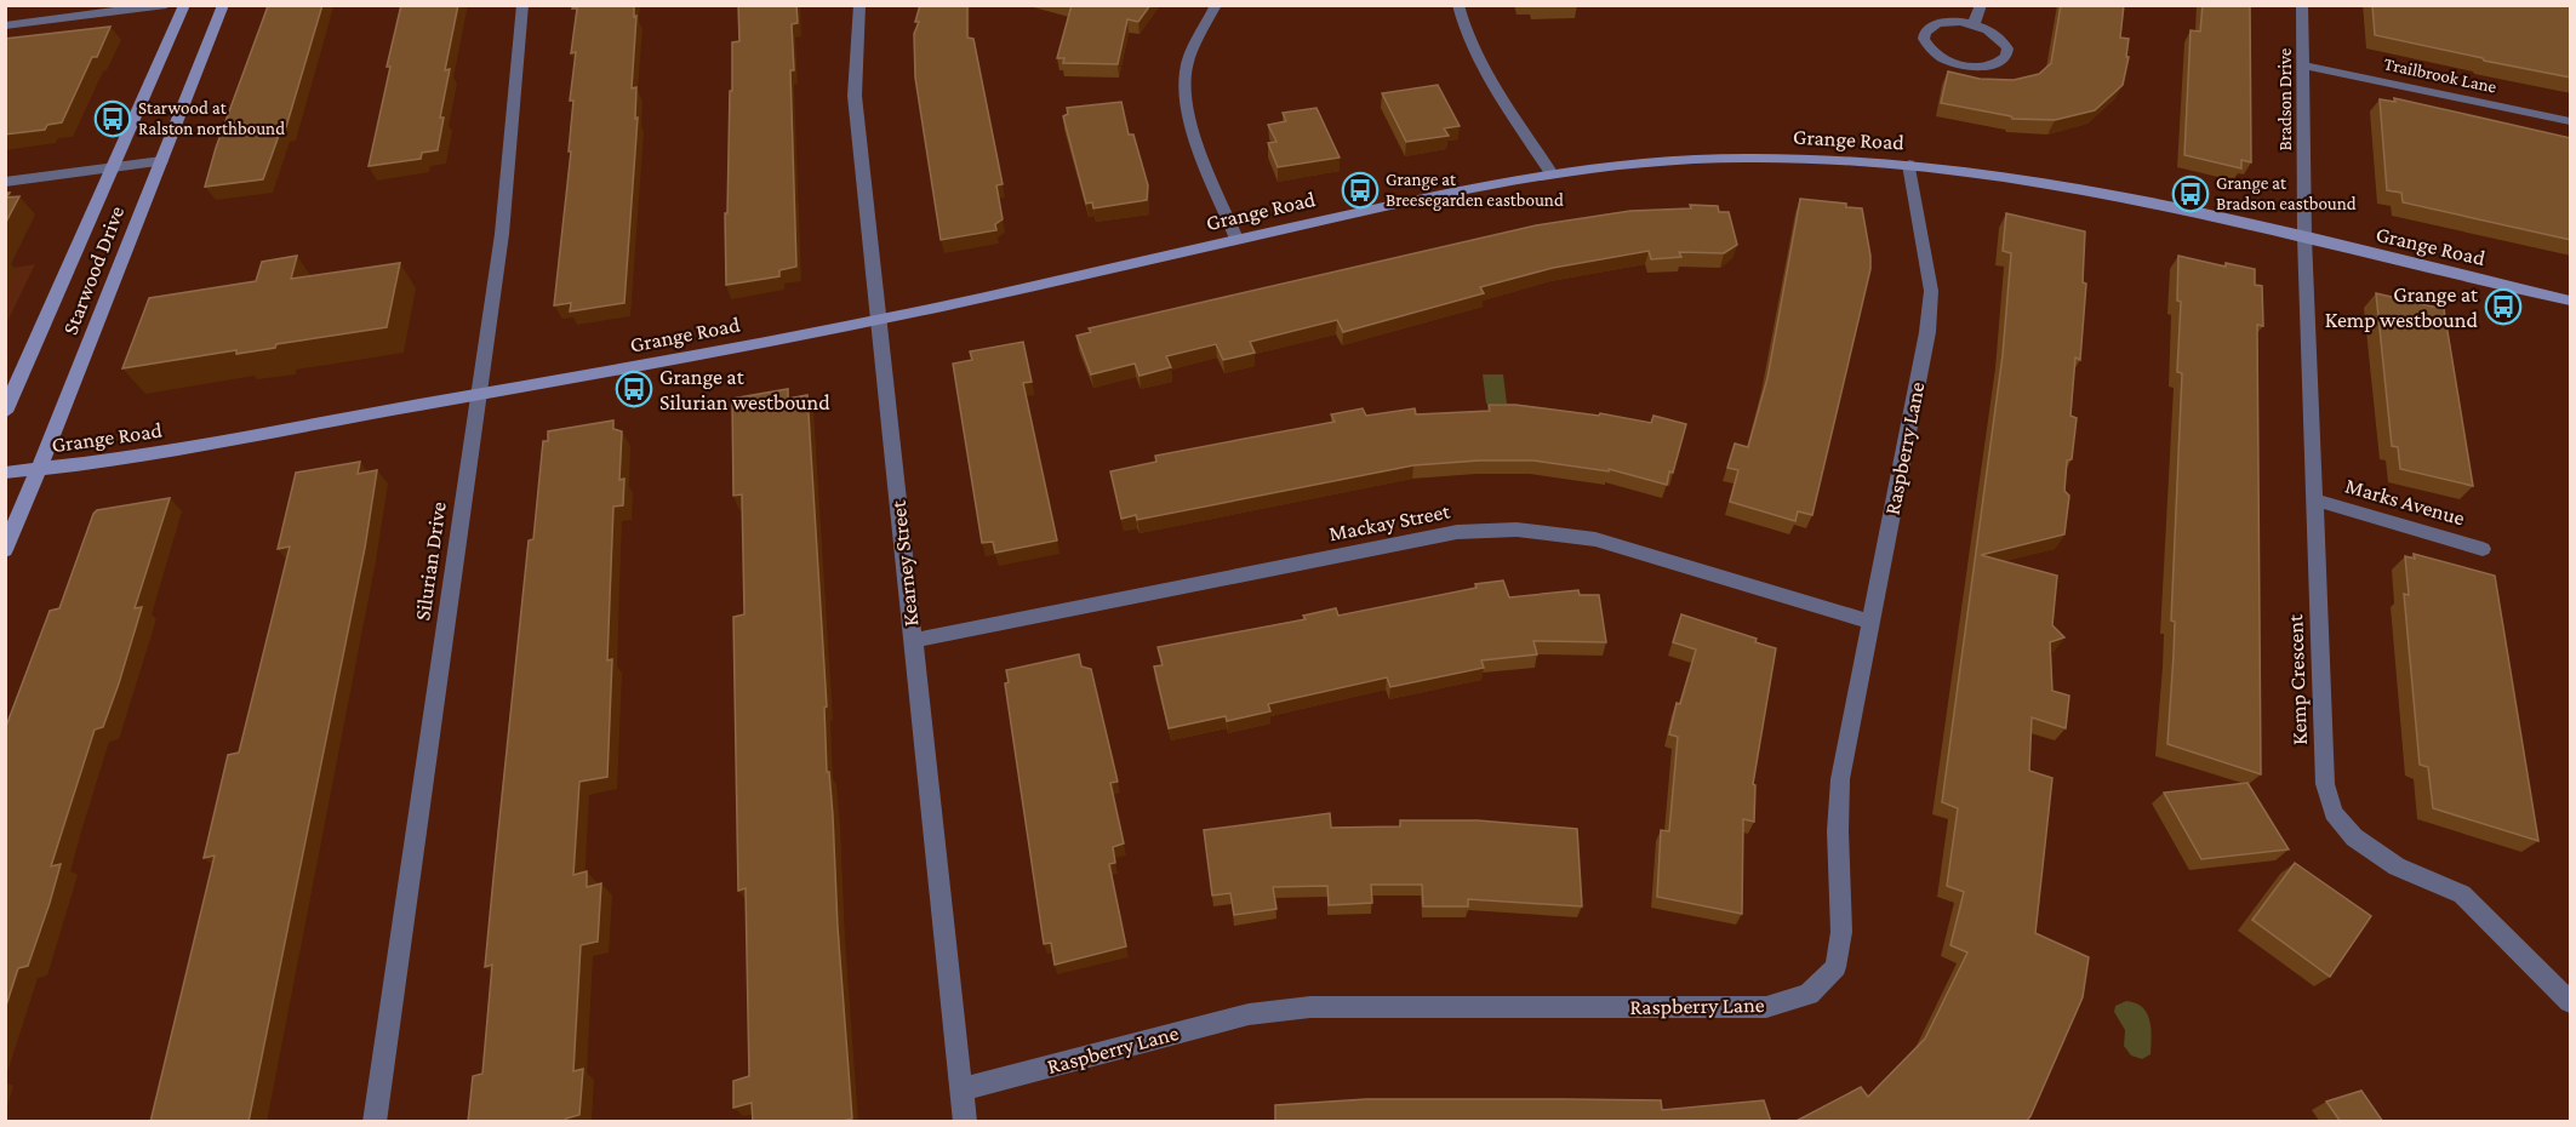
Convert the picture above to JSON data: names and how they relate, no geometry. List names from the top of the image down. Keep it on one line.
{"streets":{"main road":["Grange Road","Starwood Drive"],"street":["Trailbrook Lane","Bradson Drive","Raspberry Lane","Marks Avenue","Mackay Street","Silurian Drive","Kearney Street","Kemp Crescent"]},"crossings":[["Trailbrook Lane","Bradson Drive"],["Bradson Drive","Grange Road"],["Bradson Drive","Kemp Crescent"],["Grange Road","Starwood Drive"],["Grange Road","Raspberry Lane"],["Grange Road","Silurian Drive"],["Grange Road","Kearney Street"],["Grange Road","Kemp Crescent"],["Raspberry Lane","Mackay Street"],["Raspberry Lane","Kearney Street"],["Marks Avenue","Kemp Crescent"],["Mackay Street","Kearney Street"]],"places":{"bus stop":["Starwood at Ralston northbound","Grange at Breesegarden eastbound","Grange at Bradson eastbound","Grange at Kemp westbound","Grange at Silurian westbound"]}}
